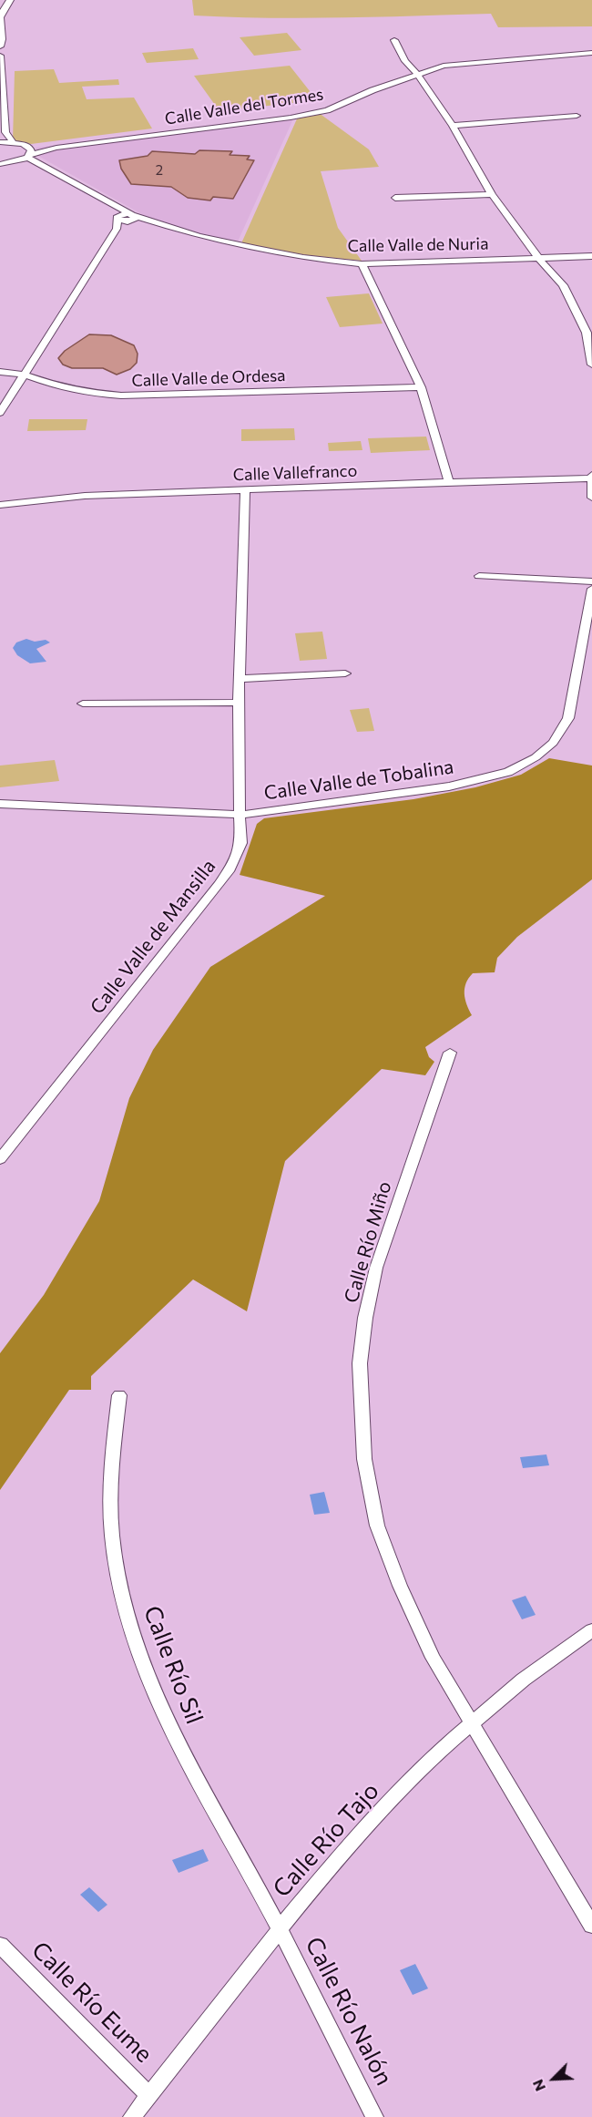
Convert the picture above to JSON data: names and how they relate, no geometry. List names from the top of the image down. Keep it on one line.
{"streets":{"street":["Calle Valle del Tormes","Calle Valle de Nuria","Calle Valle de Ordesa","Calle Vallefranco","Calle Valle de Tobalina","Calle Valle de Mansilla","Calle Río Miño","Calle Río Sil","Calle Río Tajo","Calle Río Eume","Calle Río Nalón"]},"crossings":[["Calle Valle del Tormes","Calle Valle de Nuria"],["Calle Vallefranco","Calle Valle de Mansilla"],["Calle Valle de Tobalina","Calle Valle de Mansilla"],["Calle Río Miño","Calle Río Tajo"],["Calle Río Sil","Calle Río Tajo"],["Calle Río Sil","Calle Río Nalón"],["Calle Río Tajo","Calle Río Eume"],["Calle Río Tajo","Calle Río Nalón"]],"house_numbers":["2"],"north":"bottom left"}
